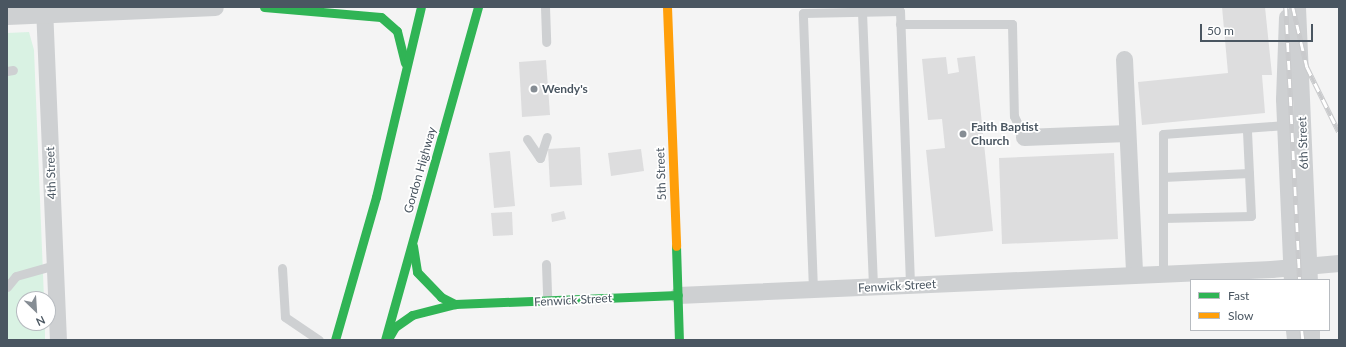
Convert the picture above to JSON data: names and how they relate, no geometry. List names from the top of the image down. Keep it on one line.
{"streets":{"main road":["Gordon Highway","5th Street","Fenwick Street"],"street":["6th Street","4th Street"]},"crossings":[["6th Street","Fenwick Street"],["Gordon Highway","Fenwick Street"],["5th Street","Fenwick Street"]],"places":["Wendy's","Faith Baptist Church"],"legend":["Fast","Slow"],"scale_bar":"50 m","north":"bottom right"}
